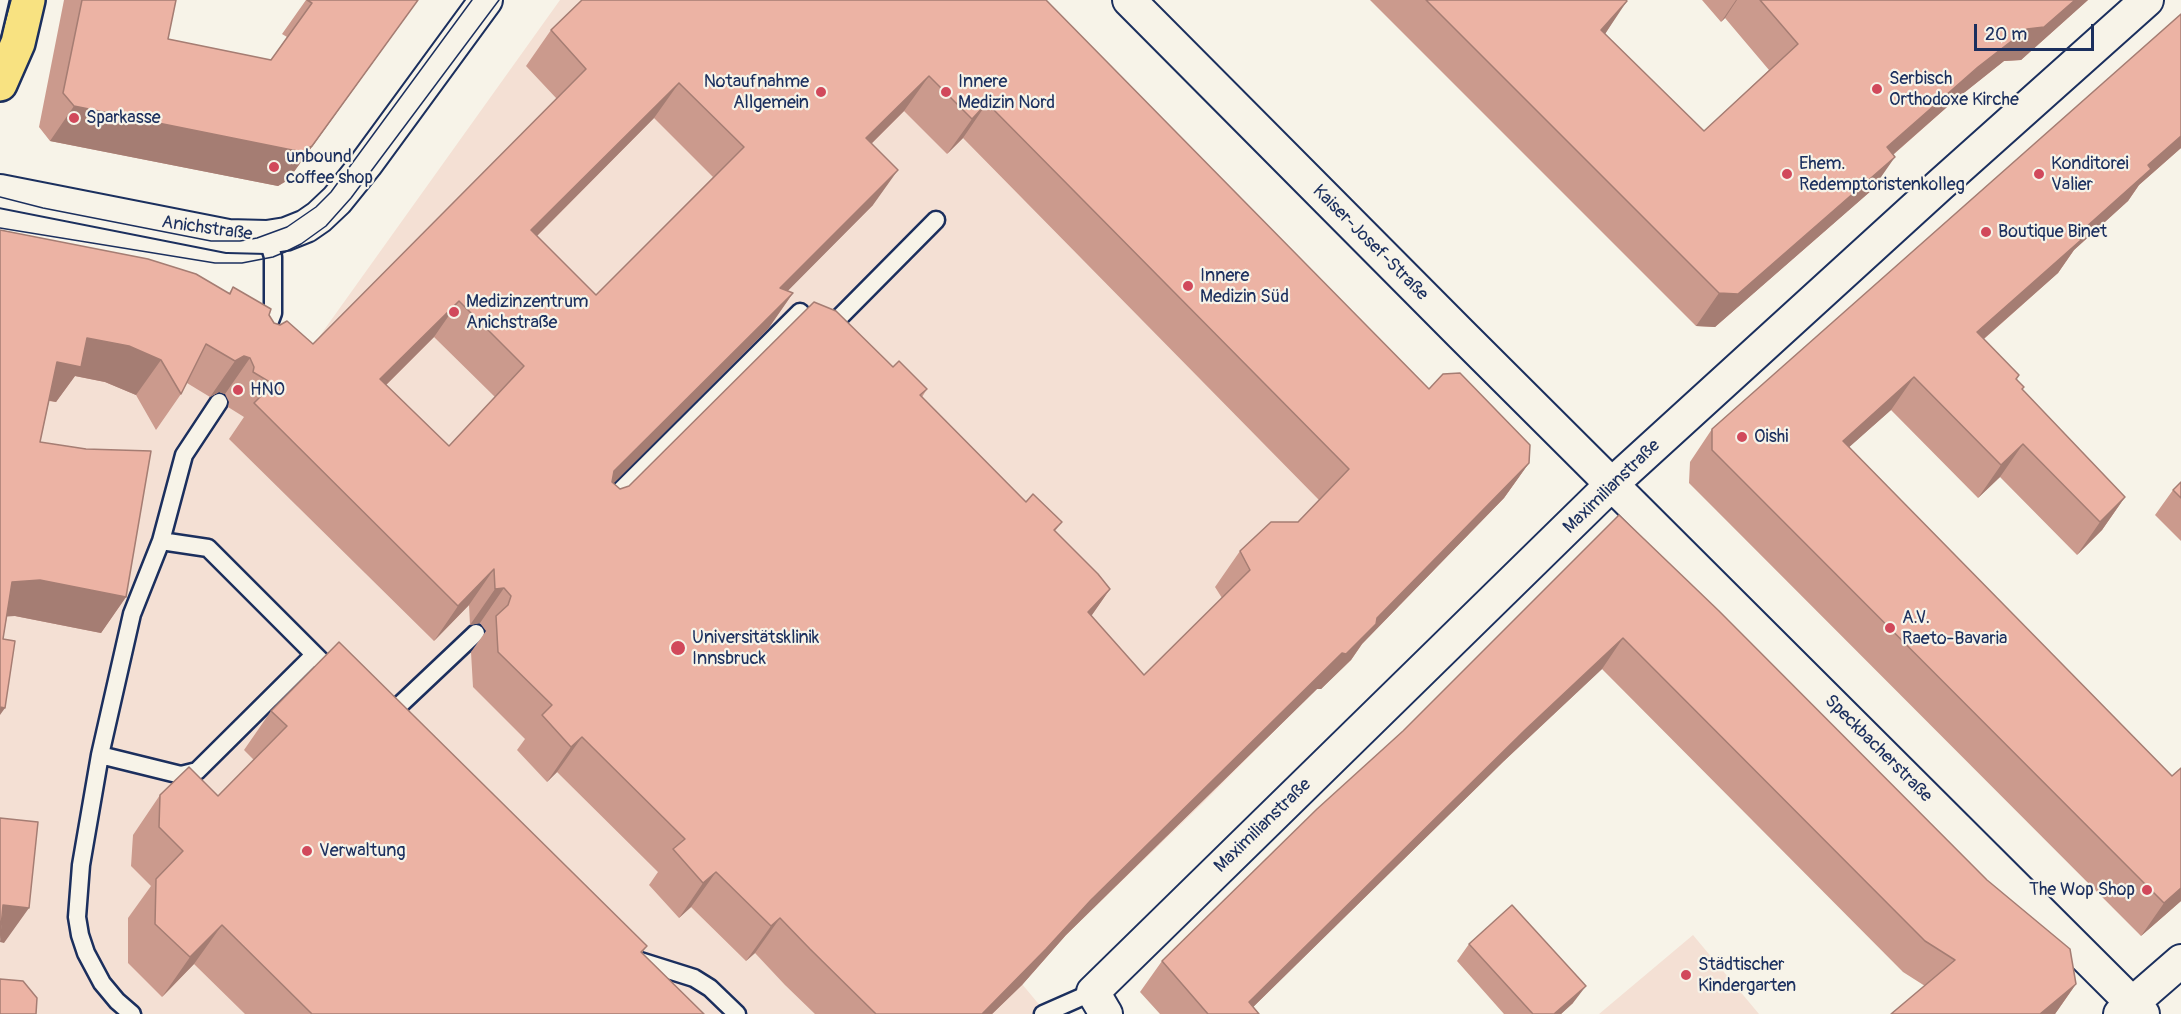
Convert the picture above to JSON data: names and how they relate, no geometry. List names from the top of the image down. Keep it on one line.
{"streets":{"street":["Anichstraße","Kaiser-Josef-Straße","Maximilianstraße","Speckbacherstraße"]},"crossings":[["Kaiser-Josef-Straße","Maximilianstraße"],["Kaiser-Josef-Straße","Speckbacherstraße"],["Maximilianstraße","Speckbacherstraße"]],"places":["Serbisch Orthodoxe Kirche","Notaufnahme Allgemein","Innere Medizin Nord","Sparkasse","unbound coffee shop","Ehem. Redemptoristenkolleg","Konditorei Valier","Boutique Binet","Innere Medizin Süd","Medizinzentrum Anichstraße","HNO","Oishi","A.V. Raeto-Bavaria","Universitätsklinik Innsbruck","Verwaltung","The Wop Shop","Städtischer Kindergarten"],"scale_bar":"20 m"}
